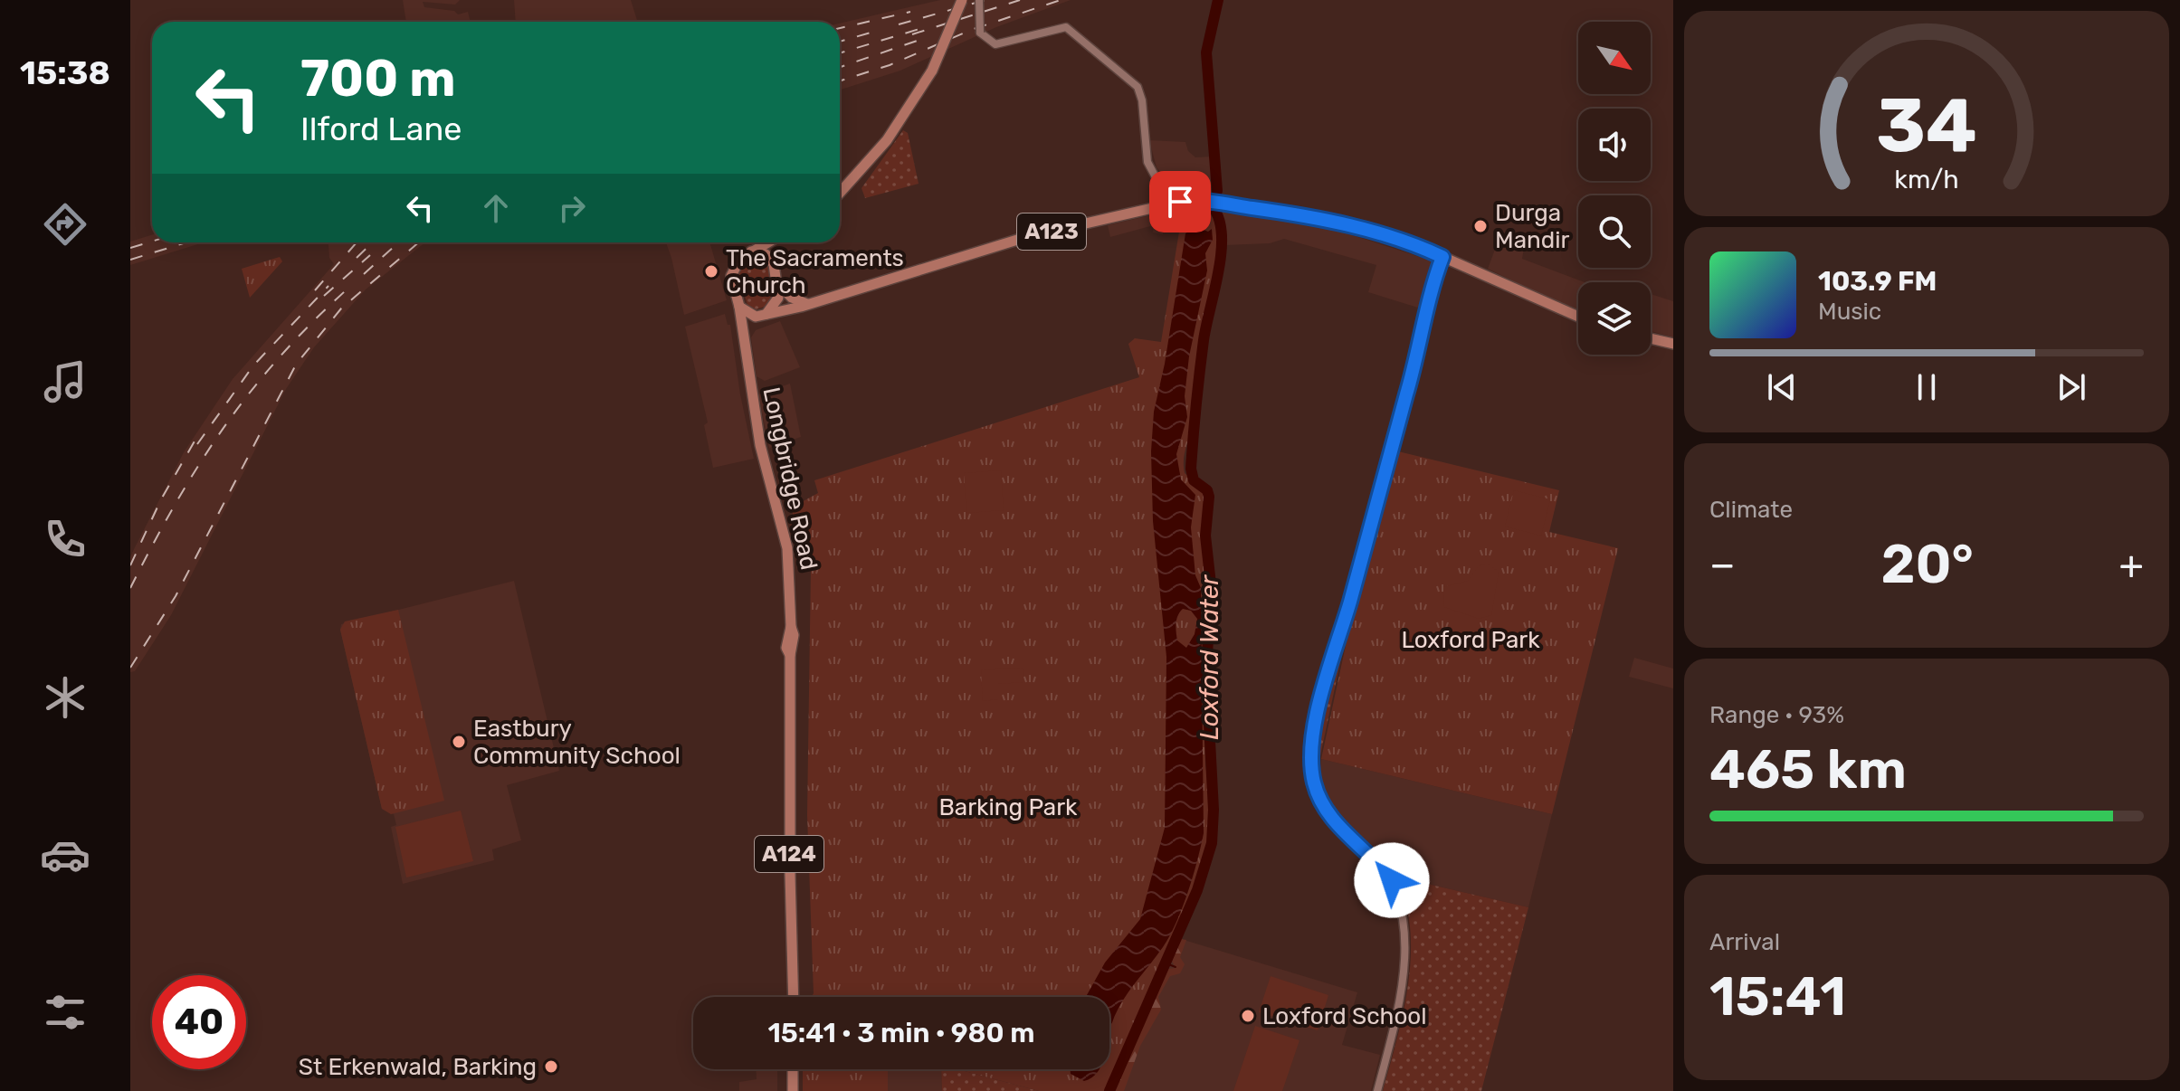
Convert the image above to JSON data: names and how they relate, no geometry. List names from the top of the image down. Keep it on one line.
{"streets":{"main road":["A123","Longbridge Road","A124"]},"crossings":[["A123","Longbridge Road"]],"water":["Loxford Water"],"parks":["Loxford Park","Barking Park"],"places":["Durga Mandir","The Sacraments Church","Eastbury Community School","Loxford School","St Erkenwald, Barking"],"north":"bottom right","page":{"tabs":"15:38","turn":["700 m","Ilford Lane"],"song":["103.9 FM","Music"],"tile":["Climate",["Range · 93%","465 km"],["Arrival","15:41"]],"heat":["−","20°","+"],"limit":"40","trip":"15:41 · 3 min · 980 m","gauge":["34","km/h"]}}
